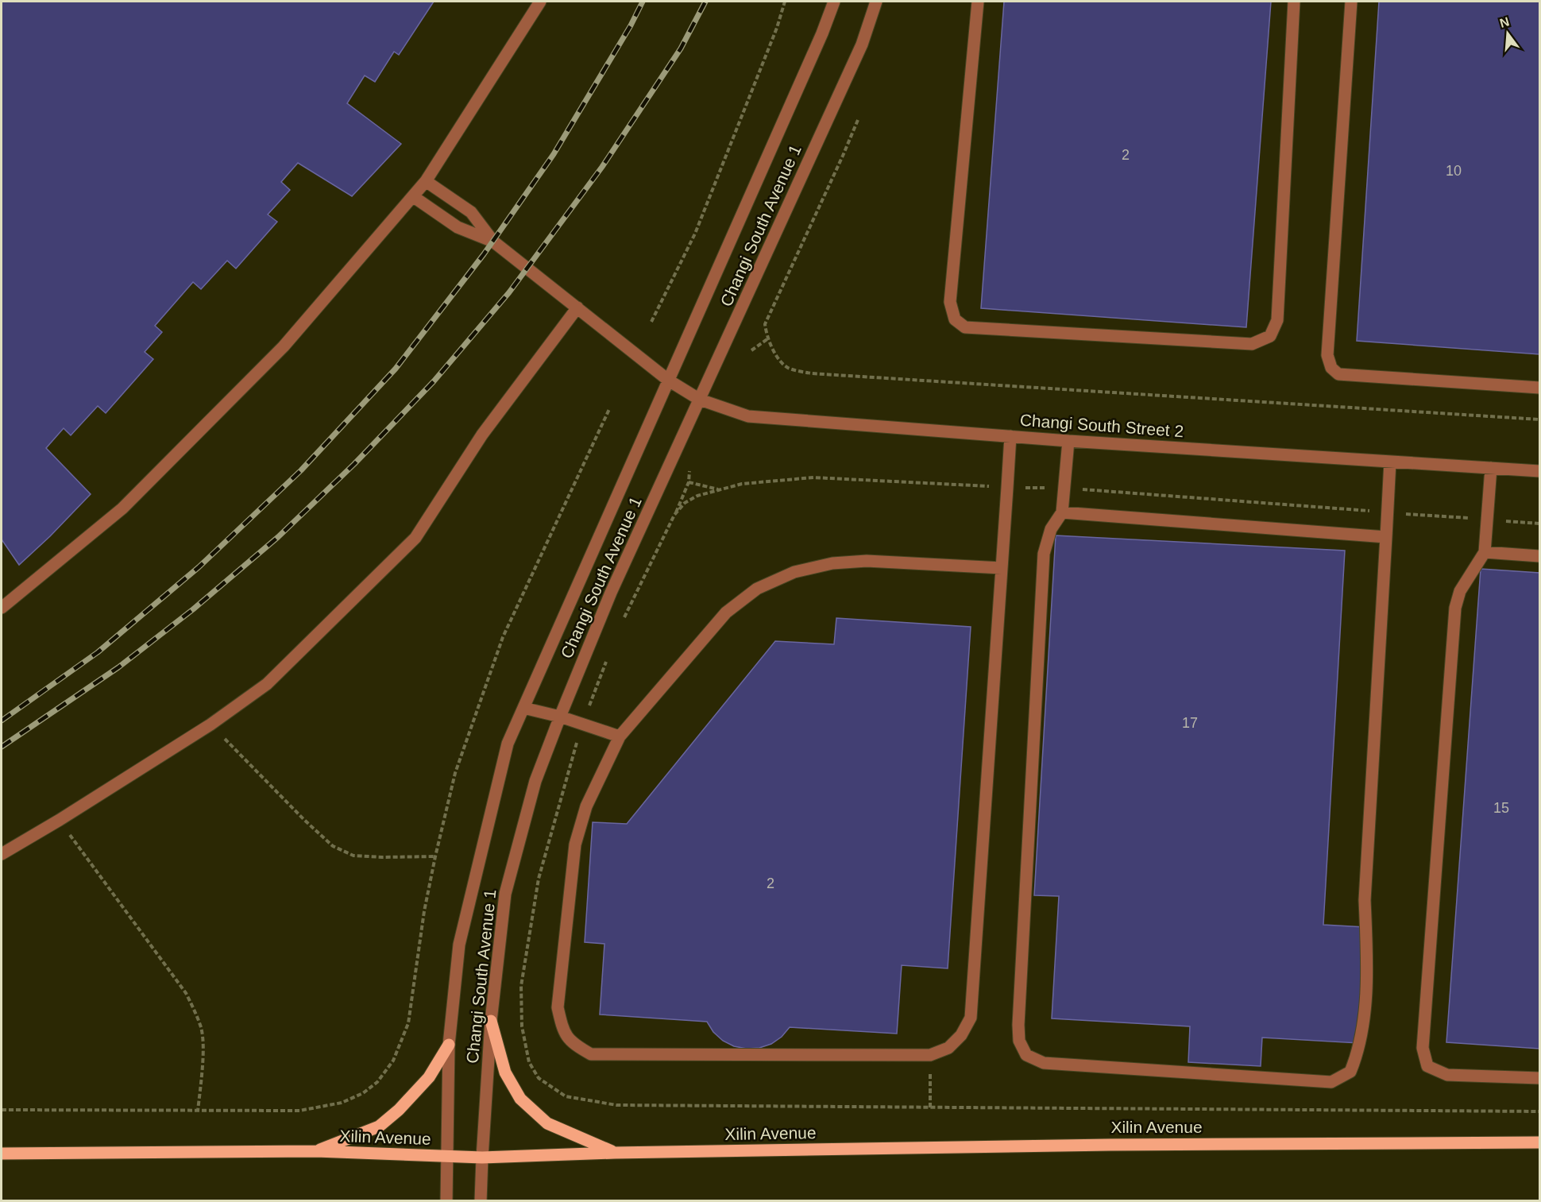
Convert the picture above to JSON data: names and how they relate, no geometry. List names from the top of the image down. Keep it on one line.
{"streets":{"main road":["Xilin Avenue"],"street":["Changi South Avenue 1","Changi South Street 2"]},"crossings":[["Changi South Avenue 1","Changi South Street 2"],["Changi South Avenue 1","Xilin Avenue"]],"house_numbers":["2","10","17","15","2"],"north":"top"}
